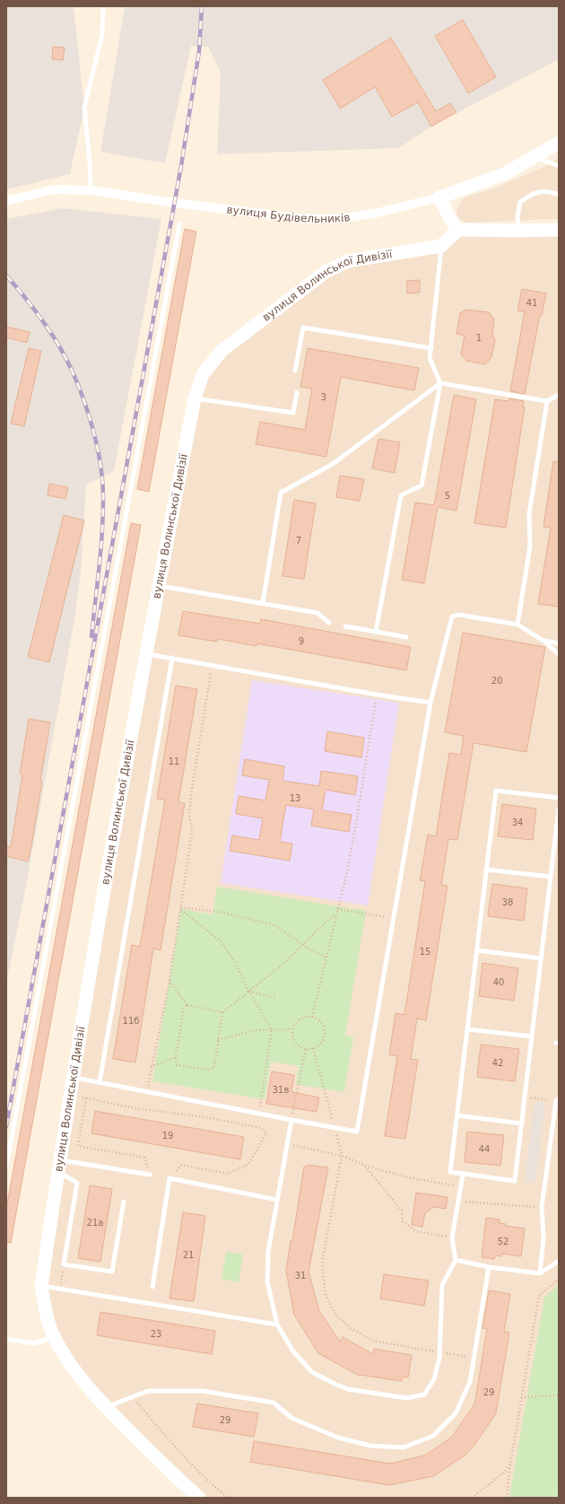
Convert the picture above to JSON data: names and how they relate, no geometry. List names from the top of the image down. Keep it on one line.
{"streets":{"street":["вулиця Будівельників","вулиця Волинської Дивізії"]},"house_numbers":["41","1","3","5","7","9","20","11","13","34","38","15","40","11б","42","31в","19","44","21а","52","21","31","23","29","29"]}
